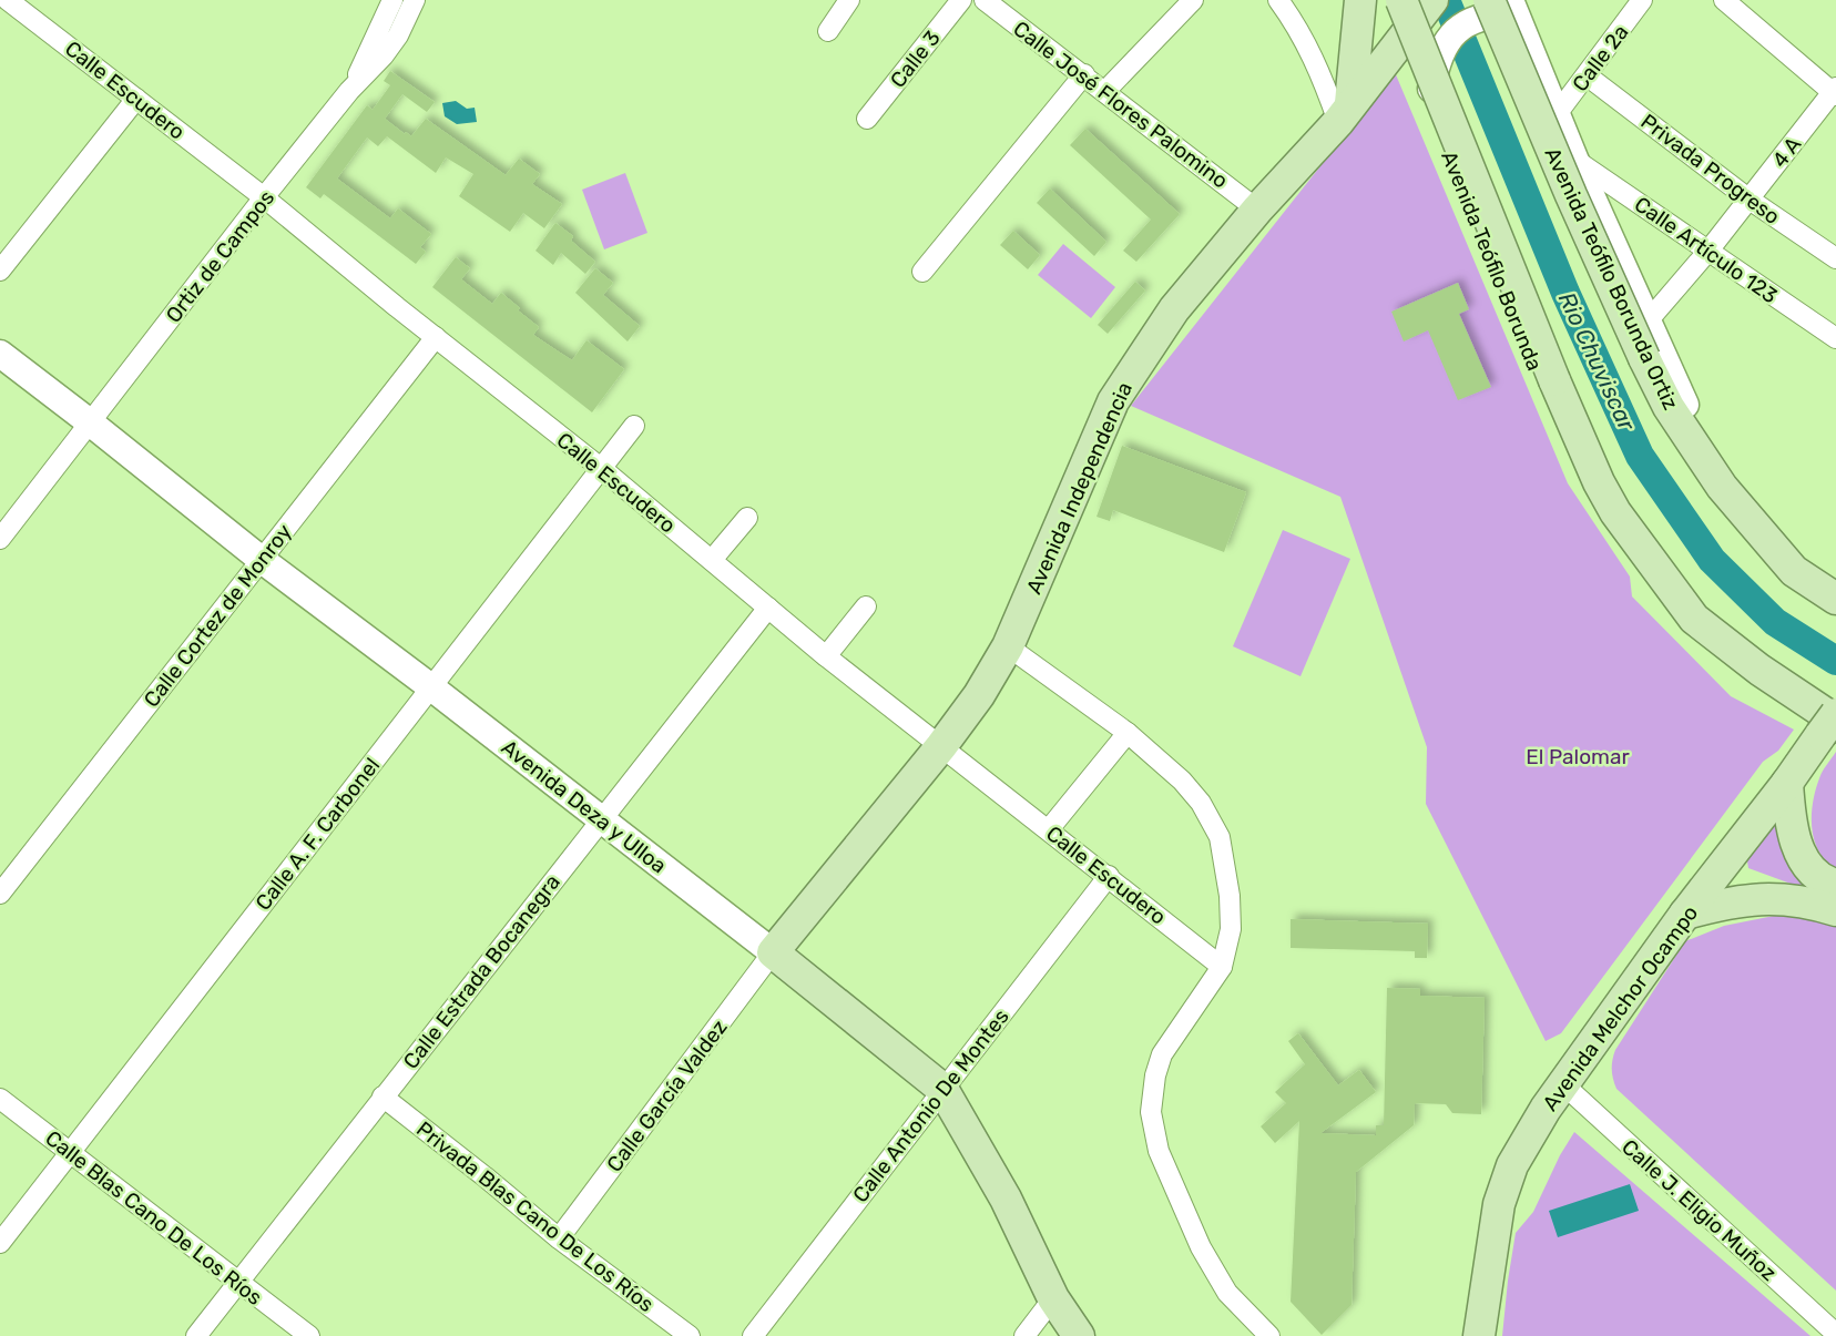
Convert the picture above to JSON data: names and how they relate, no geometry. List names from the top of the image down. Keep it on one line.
{"streets":{"main road":["Avenida Teófilo Borunda","Avenida Teófilo Borunda Ortiz","Avenida Independencia","Avenida Deza y Ulloa","Avenida Melchor Ocampo"],"street":["Calle 2a","Calle 3","Calle Escudero","Calle José Flores Palomino","4 A","Privada Progreso","Calle Artículo 123","Ortiz de Campos","Calle Cortez de Monroy","Calle A. F. Carbonel","Calle Estrada Bocanegra","Calle García Valdez","Calle Antonio De Montes","Calle J. Eligio Muñoz","Privada Blas Cano De Los Ríos","Calle Blas Cano De Los Ríos"]},"crossings":[["Calle 2a","Privada Progreso"],["Calle Escudero","Ortiz de Campos"],["Calle Escudero","Avenida Independencia"],["Calle Escudero","Calle Cortez de Monroy"],["Calle Escudero","Calle A. F. Carbonel"],["Calle Escudero","Calle Estrada Bocanegra"],["Calle Escudero","Calle Antonio De Montes"],["Calle José Flores Palomino","Avenida Independencia"],["4 A","Privada Progreso"],["4 A","Calle Artículo 123"],["Ortiz de Campos","Avenida Deza y Ulloa"],["Avenida Teófilo Borunda","Avenida Independencia"],["Avenida Teófilo Borunda","Avenida Melchor Ocampo"],["Avenida Independencia","Avenida Deza y Ulloa"],["Avenida Independencia","Calle García Valdez"],["Calle Cortez de Monroy","Avenida Deza y Ulloa"],["Avenida Deza y Ulloa","Calle A. F. Carbonel"],["Avenida Deza y Ulloa","Calle Estrada Bocanegra"],["Avenida Deza y Ulloa","Calle García Valdez"],["Avenida Deza y Ulloa","Calle Antonio De Montes"],["Calle A. F. Carbonel","Calle Blas Cano De Los Ríos"],["Calle Estrada Bocanegra","Privada Blas Cano De Los Ríos"],["Calle Estrada Bocanegra","Calle Blas Cano De Los Ríos"],["Avenida Melchor Ocampo","Calle J. Eligio Muñoz"],["Calle García Valdez","Privada Blas Cano De Los Ríos"]],"water":["Rio Chuviscar"],"parks":["El Palomar"]}
